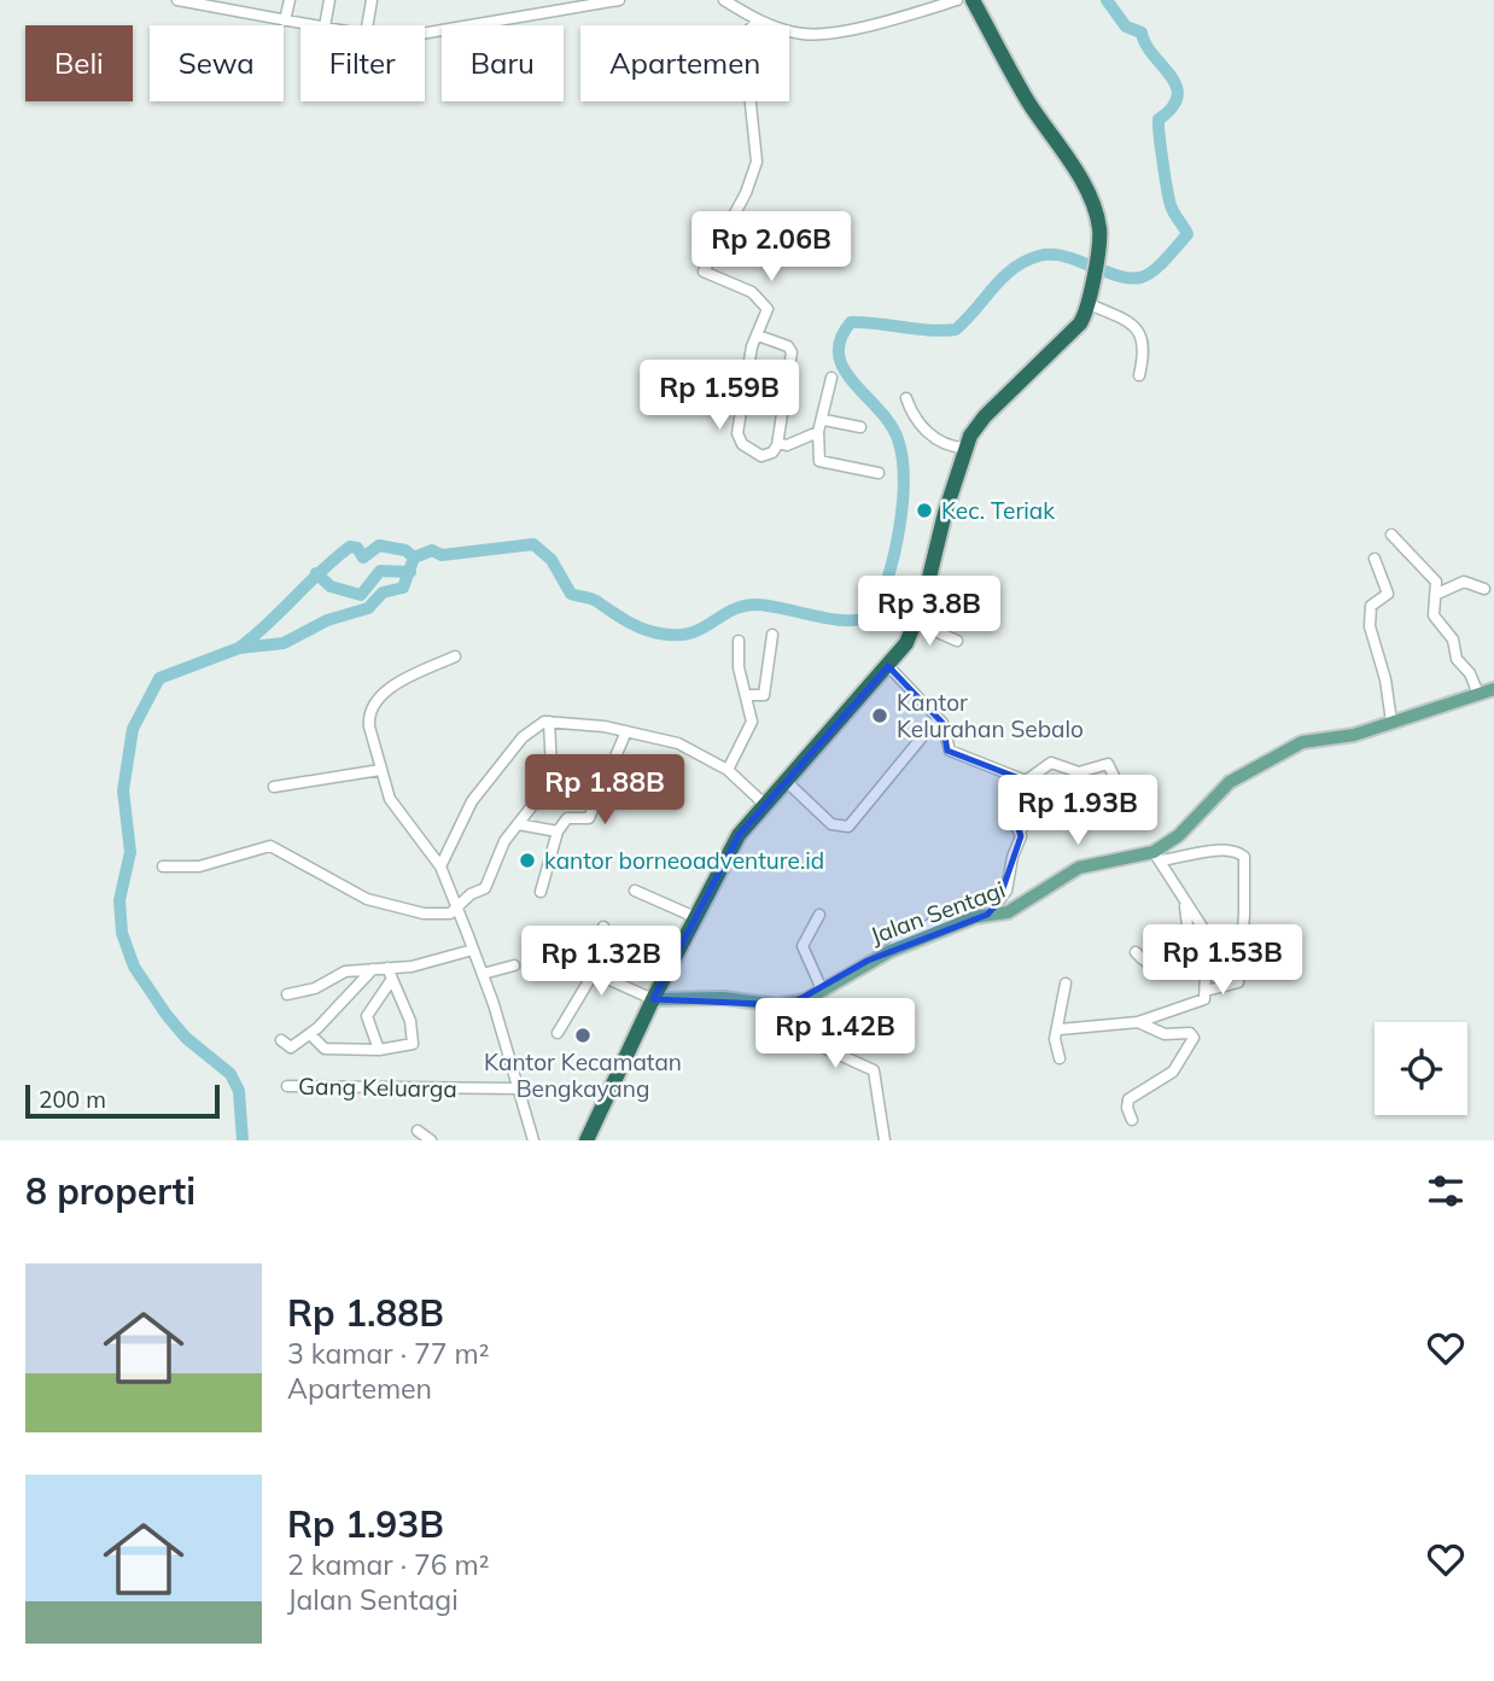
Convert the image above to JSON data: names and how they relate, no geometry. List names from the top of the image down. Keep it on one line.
{"streets":{"main road":["Jalan Sentagi"],"street":["Gang Keluarga"]},"places":["Kec. Teriak","Kantor Kelurahan Sebalo","kantor borneoadventure.id","Kantor Kecamatan Bengkayang"],"scale_bar":"200 m","page":{"chip":["Beli","Sewa","Filter","Baru","Apartemen"],"price":["Rp 2.06B","Rp 1.59B","Rp 3.8B","Rp 1.88B","Rp 1.93B","Rp 1.53B","Rp 1.32B","Rp 1.42B"],"scale":"200 m","heading":"8 properti","list":[{"name":"Rp 1.88B","note":"3 kamar · 77 m² · Apartemen"},{"name":"Rp 1.93B","note":"2 kamar · 76 m² · Jalan Sentagi"}]}}
